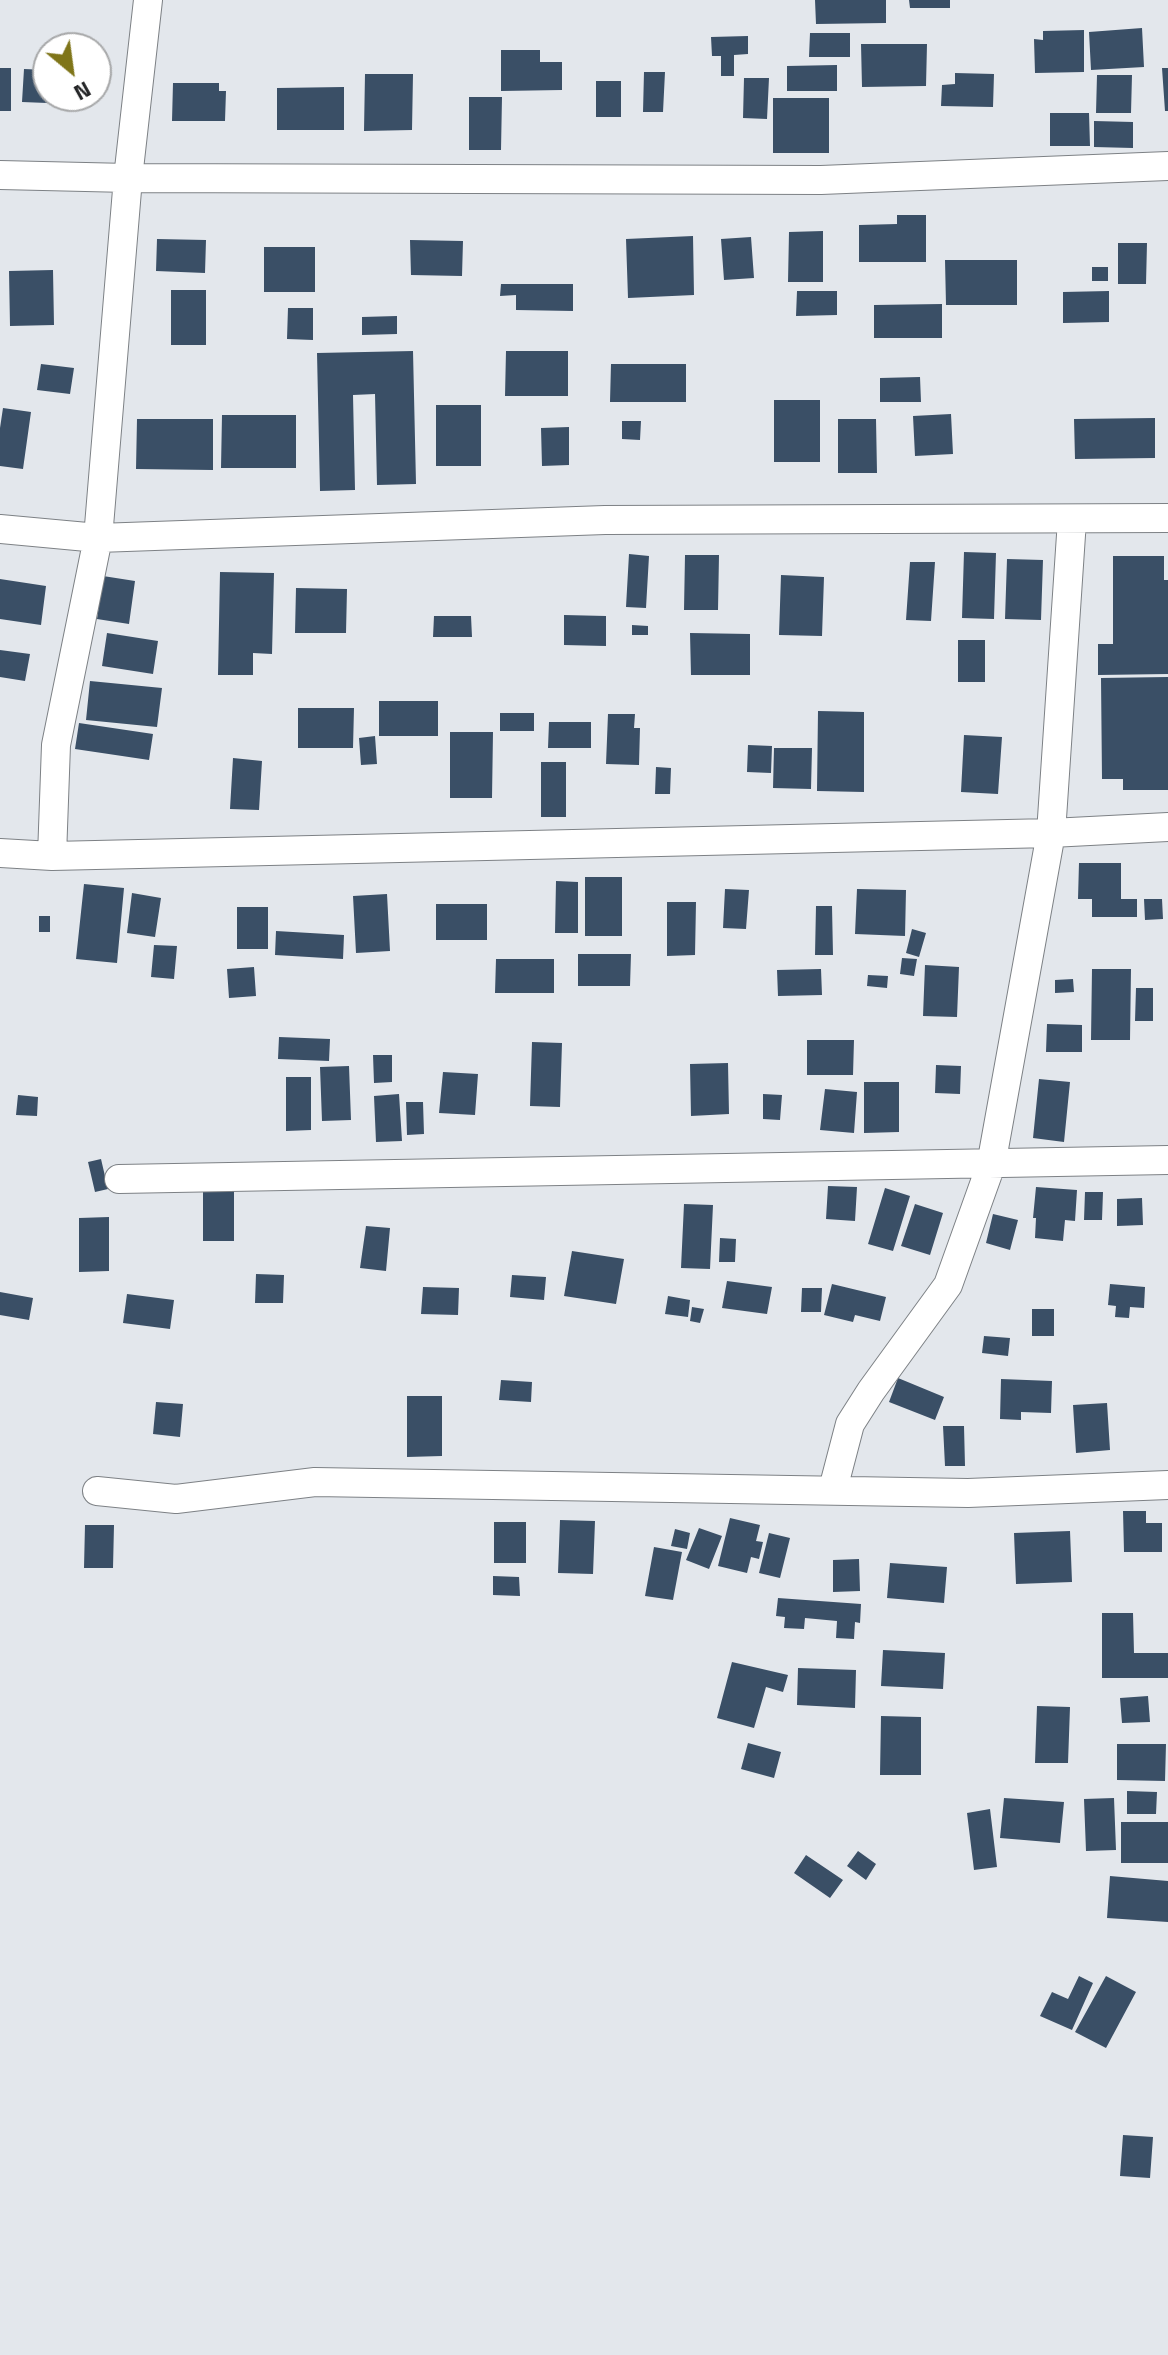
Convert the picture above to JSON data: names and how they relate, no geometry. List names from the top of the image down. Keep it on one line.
{"north":"bottom right"}
